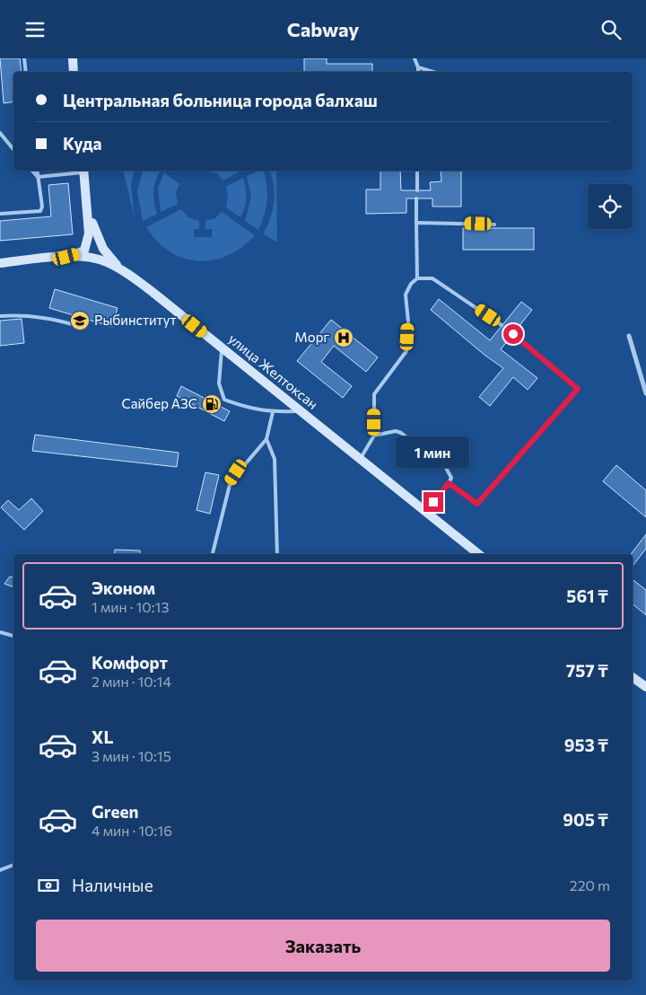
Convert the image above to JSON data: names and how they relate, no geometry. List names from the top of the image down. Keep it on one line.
{"streets":{"main road":["улица Желтоксан"]},"places":{"school or university":["Рыбинститут"],"hospital":["Морг"],"fuel station":["Сайбер АЗС"]},"page":{"header":"Cabway","banner":["Центральная больница города балхаш","Куда"],"bubble":"1 мин","list":[{"name":"Эконом","note":"1 мин · 10:13","value":"561 ₸"},{"name":"Комфорт","note":"2 мин · 10:14","value":"757 ₸"},{"name":"XL","note":"3 мин · 10:15","value":"953 ₸"},{"name":"Green","note":"4 мин · 10:16","value":"905 ₸"}],"pay":["Наличные","220 m"],"buttons":"Заказать"}}
